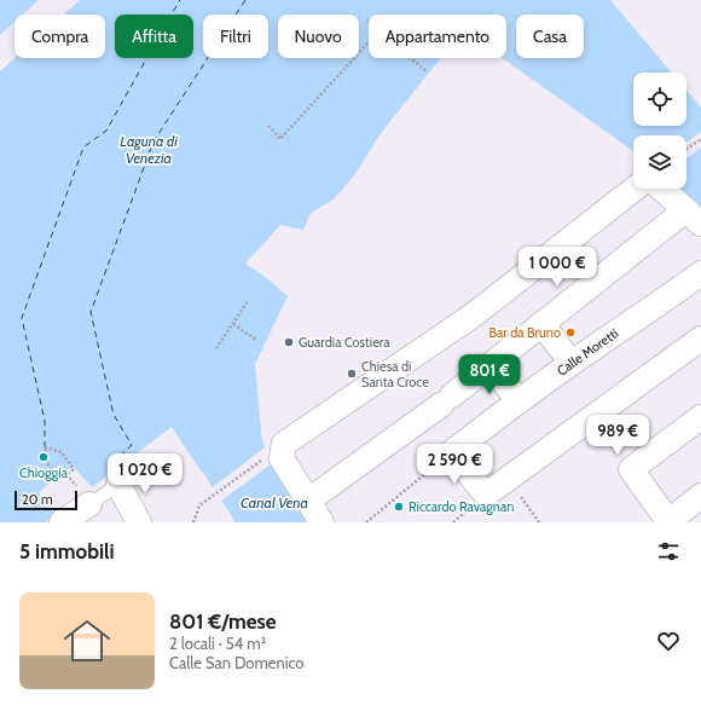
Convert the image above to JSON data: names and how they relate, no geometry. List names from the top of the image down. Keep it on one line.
{"streets":{"street":["Calle Moretti"]},"water":["Laguna di Venezia","Canal Vena"],"places":["Bar da Bruno","Guardia Costiera","Chiesa di Santa Croce","Chioggia","Riccardo Ravagnan"],"scale_bar":"20 m","page":{"chip":["Compra","Affitta","Filtri","Nuovo","Appartamento","Casa"],"price":["1 000 €","801 €","989 €","2 590 €","1 020 €"],"scale":"20 m","heading":"5 immobili","list":[{"name":"801 €/mese","note":"2 locali · 54 m² · Calle San Domenico"}]}}
